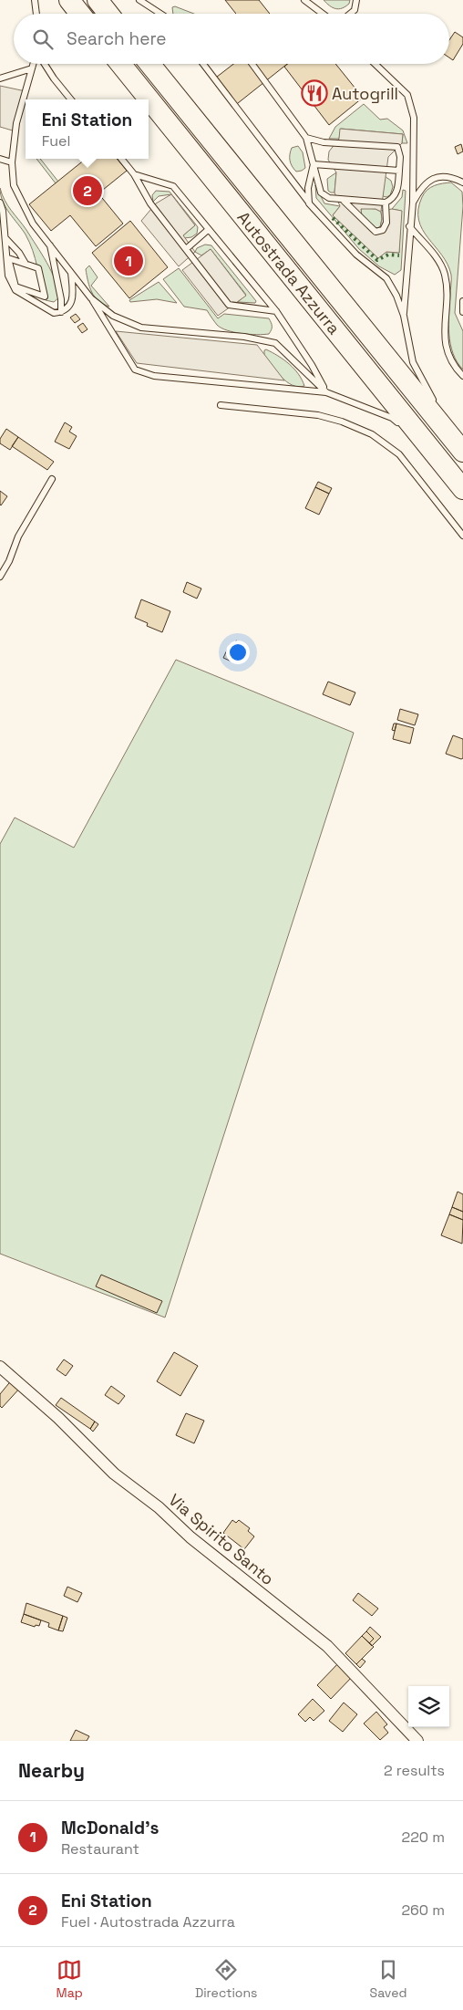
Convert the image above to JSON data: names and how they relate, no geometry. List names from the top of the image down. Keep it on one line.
{"streets":{"highway":["Autostrada Azzurra"],"street":["Via Spirito Santo"]},"places":{"restaurant":["Autogrill"]},"page":{"search":"Search here","popup":["Eni Station","Fuel"],"pins":["2","1"],"heading":["Nearby","2 results"],"list":[{"mark":"1","name":"McDonald's","note":"Restaurant","value":"220 m"},{"mark":"2","name":"Eni Station","note":"Fuel · Autostrada Azzurra","value":"260 m"}],"nav":["Map","Directions","Saved"]}}
